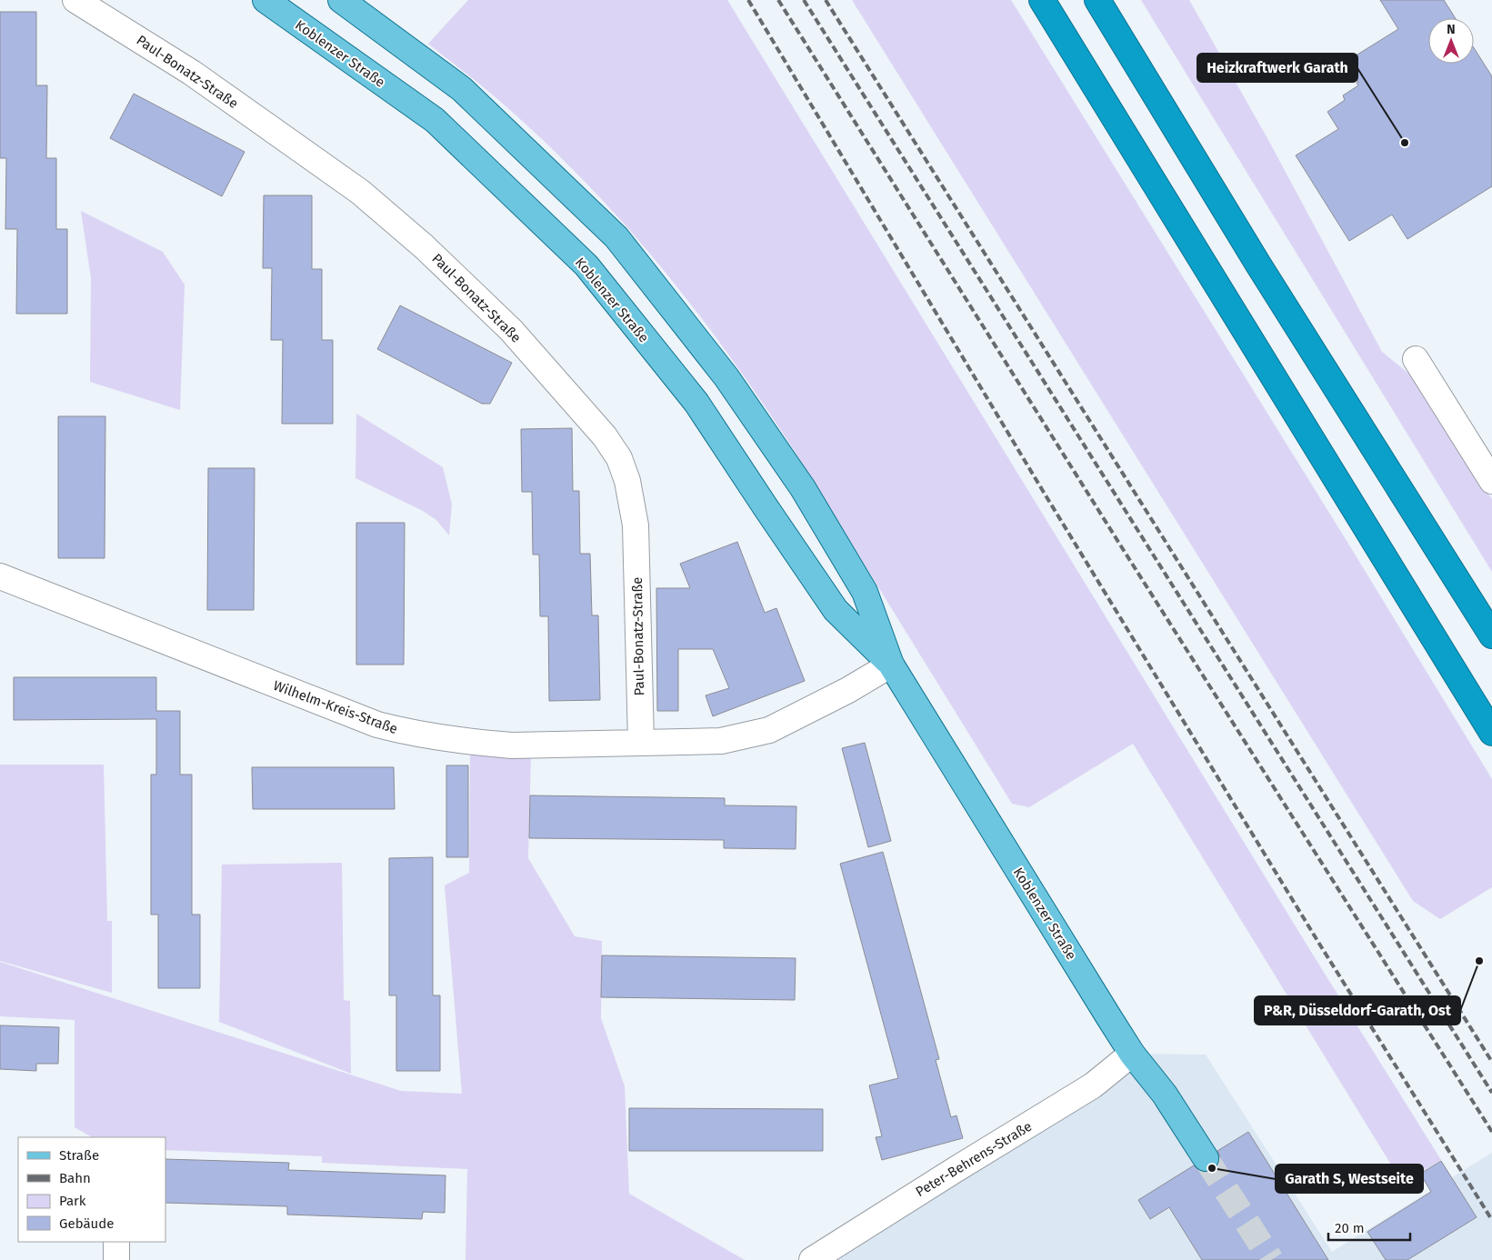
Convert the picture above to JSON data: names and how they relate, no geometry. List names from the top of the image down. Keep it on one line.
{"streets":{"main road":["Koblenzer Straße"],"street":["Paul-Bonatz-Straße","Wilhelm-Kreis-Straße","Peter-Behrens-Straße"]},"crossings":[["Koblenzer Straße","Wilhelm-Kreis-Straße"],["Koblenzer Straße","Peter-Behrens-Straße"],["Paul-Bonatz-Straße","Wilhelm-Kreis-Straße"]],"places":["Heizkraftwerk Garath","P&R, Düsseldorf-Garath, Ost","Garath S, Westseite"],"legend":["Straße","Bahn","Park","Gebäude"],"scale_bar":"20 m","north":"top"}
